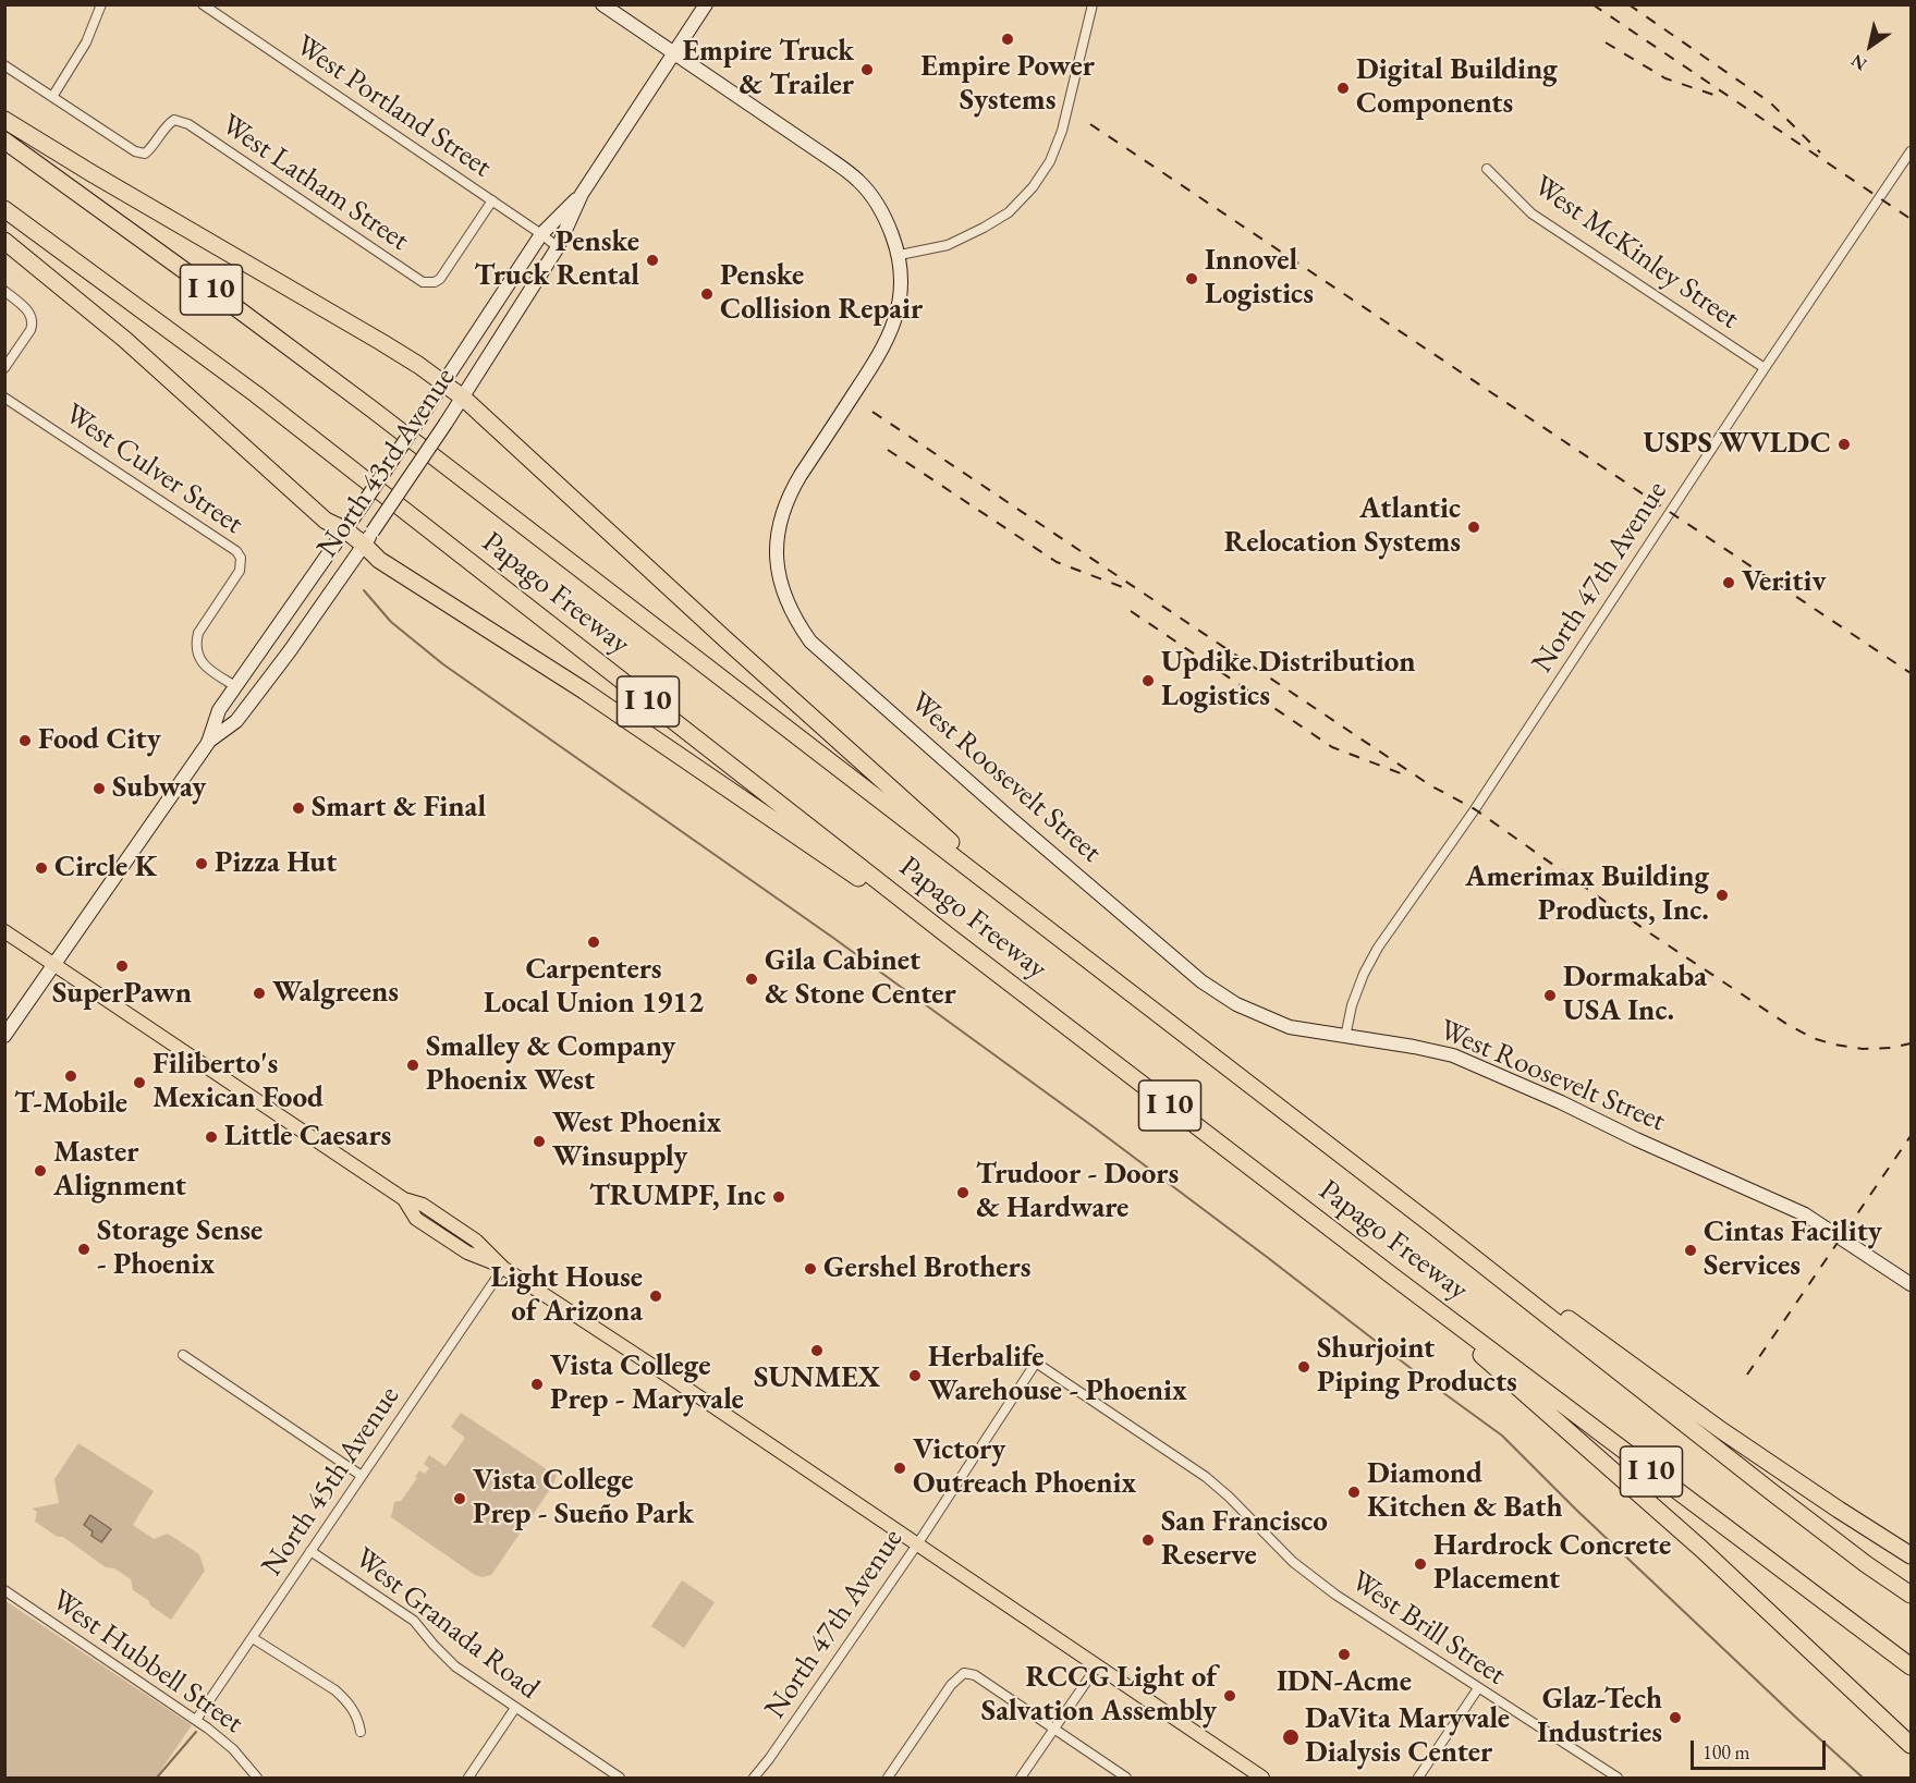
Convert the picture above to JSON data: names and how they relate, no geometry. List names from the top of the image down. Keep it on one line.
{"streets":{"highway":["I 10","Papago Freeway"],"street":["West Portland Street","West Latham Street","West McKinley Street","North 43rd Avenue","West Culver Street","North 47th Avenue","West Roosevelt Street","North 45th Avenue","West Granada Road","West Brill Street","West Hubbell Street"]},"crossings":[["West Portland Street","West Latham Street"],["West Portland Street","North 43rd Avenue"],["West McKinley Street","North 47th Avenue"],["North 43rd Avenue","West Culver Street"],["North 43rd Avenue","West Roosevelt Street"],["North 47th Avenue","West Roosevelt Street"],["North 47th Avenue","West Brill Street"],["North 45th Avenue","West Granada Road"],["North 45th Avenue","West Hubbell Street"]],"places":["Empire Power Systems","Empire Truck & Trailer","Digital Building Components","Penske Truck Rental","Innovel Logistics","Penske Collision Repair","USPS WVLDC","Atlantic Relocation Systems","Veritiv","Updike Distribution Logistics","Food City","Subway","Smart & Final","Pizza Hut","Circle K","Amerimax Building Products, Inc.","Carpenters Local Union 1912","SuperPawn","Gila Cabinet & Stone Center","Walgreens","Dormakaba USA Inc.","Smalley & Company Phoenix West","T-Mobile","Filiberto's Mexican Food","Little Caesars","West Phoenix Winsupply","Master Alignment","Trudoor - Doors & Hardware","TRUMPF, Inc","Storage Sense - Phoenix","Cintas Facility Services","Gershel Brothers","Light House of Arizona","SUNMEX","Shurjoint Piping Products","Herbalife Warehouse - Phoenix","Vista College Prep - Maryvale","Victory Outreach Phoenix","Diamond Kitchen & Bath","Vista College Prep - Sueño Park","San Francisco Reserve","Hardrock Concrete Placement","IDN-Acme","RCCG Light of Salvation Assembly","Glaz-Tech Industries","DaVita Maryvale Dialysis Center"],"scale_bar":"100 m","north":"bottom left"}
